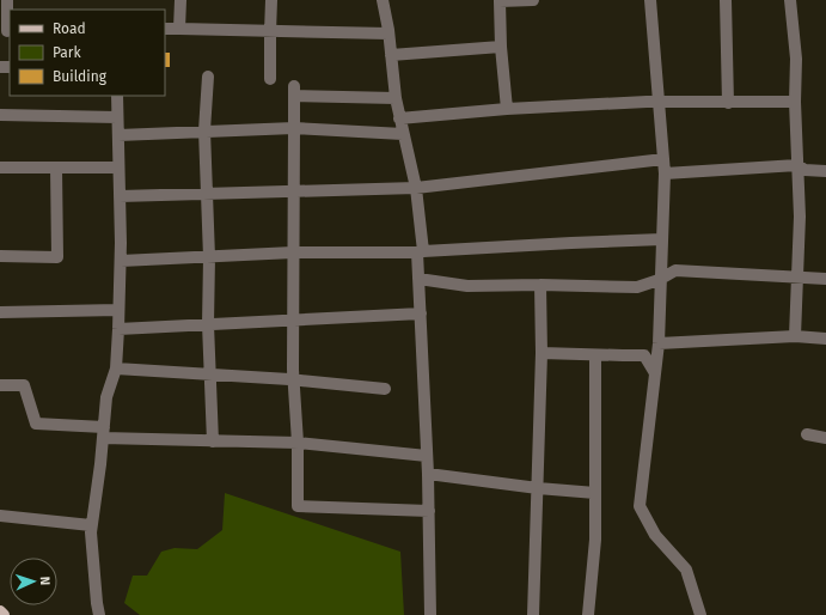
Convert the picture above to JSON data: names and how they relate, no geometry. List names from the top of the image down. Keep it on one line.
{"legend":["Road","Park","Building"],"north":"right"}
